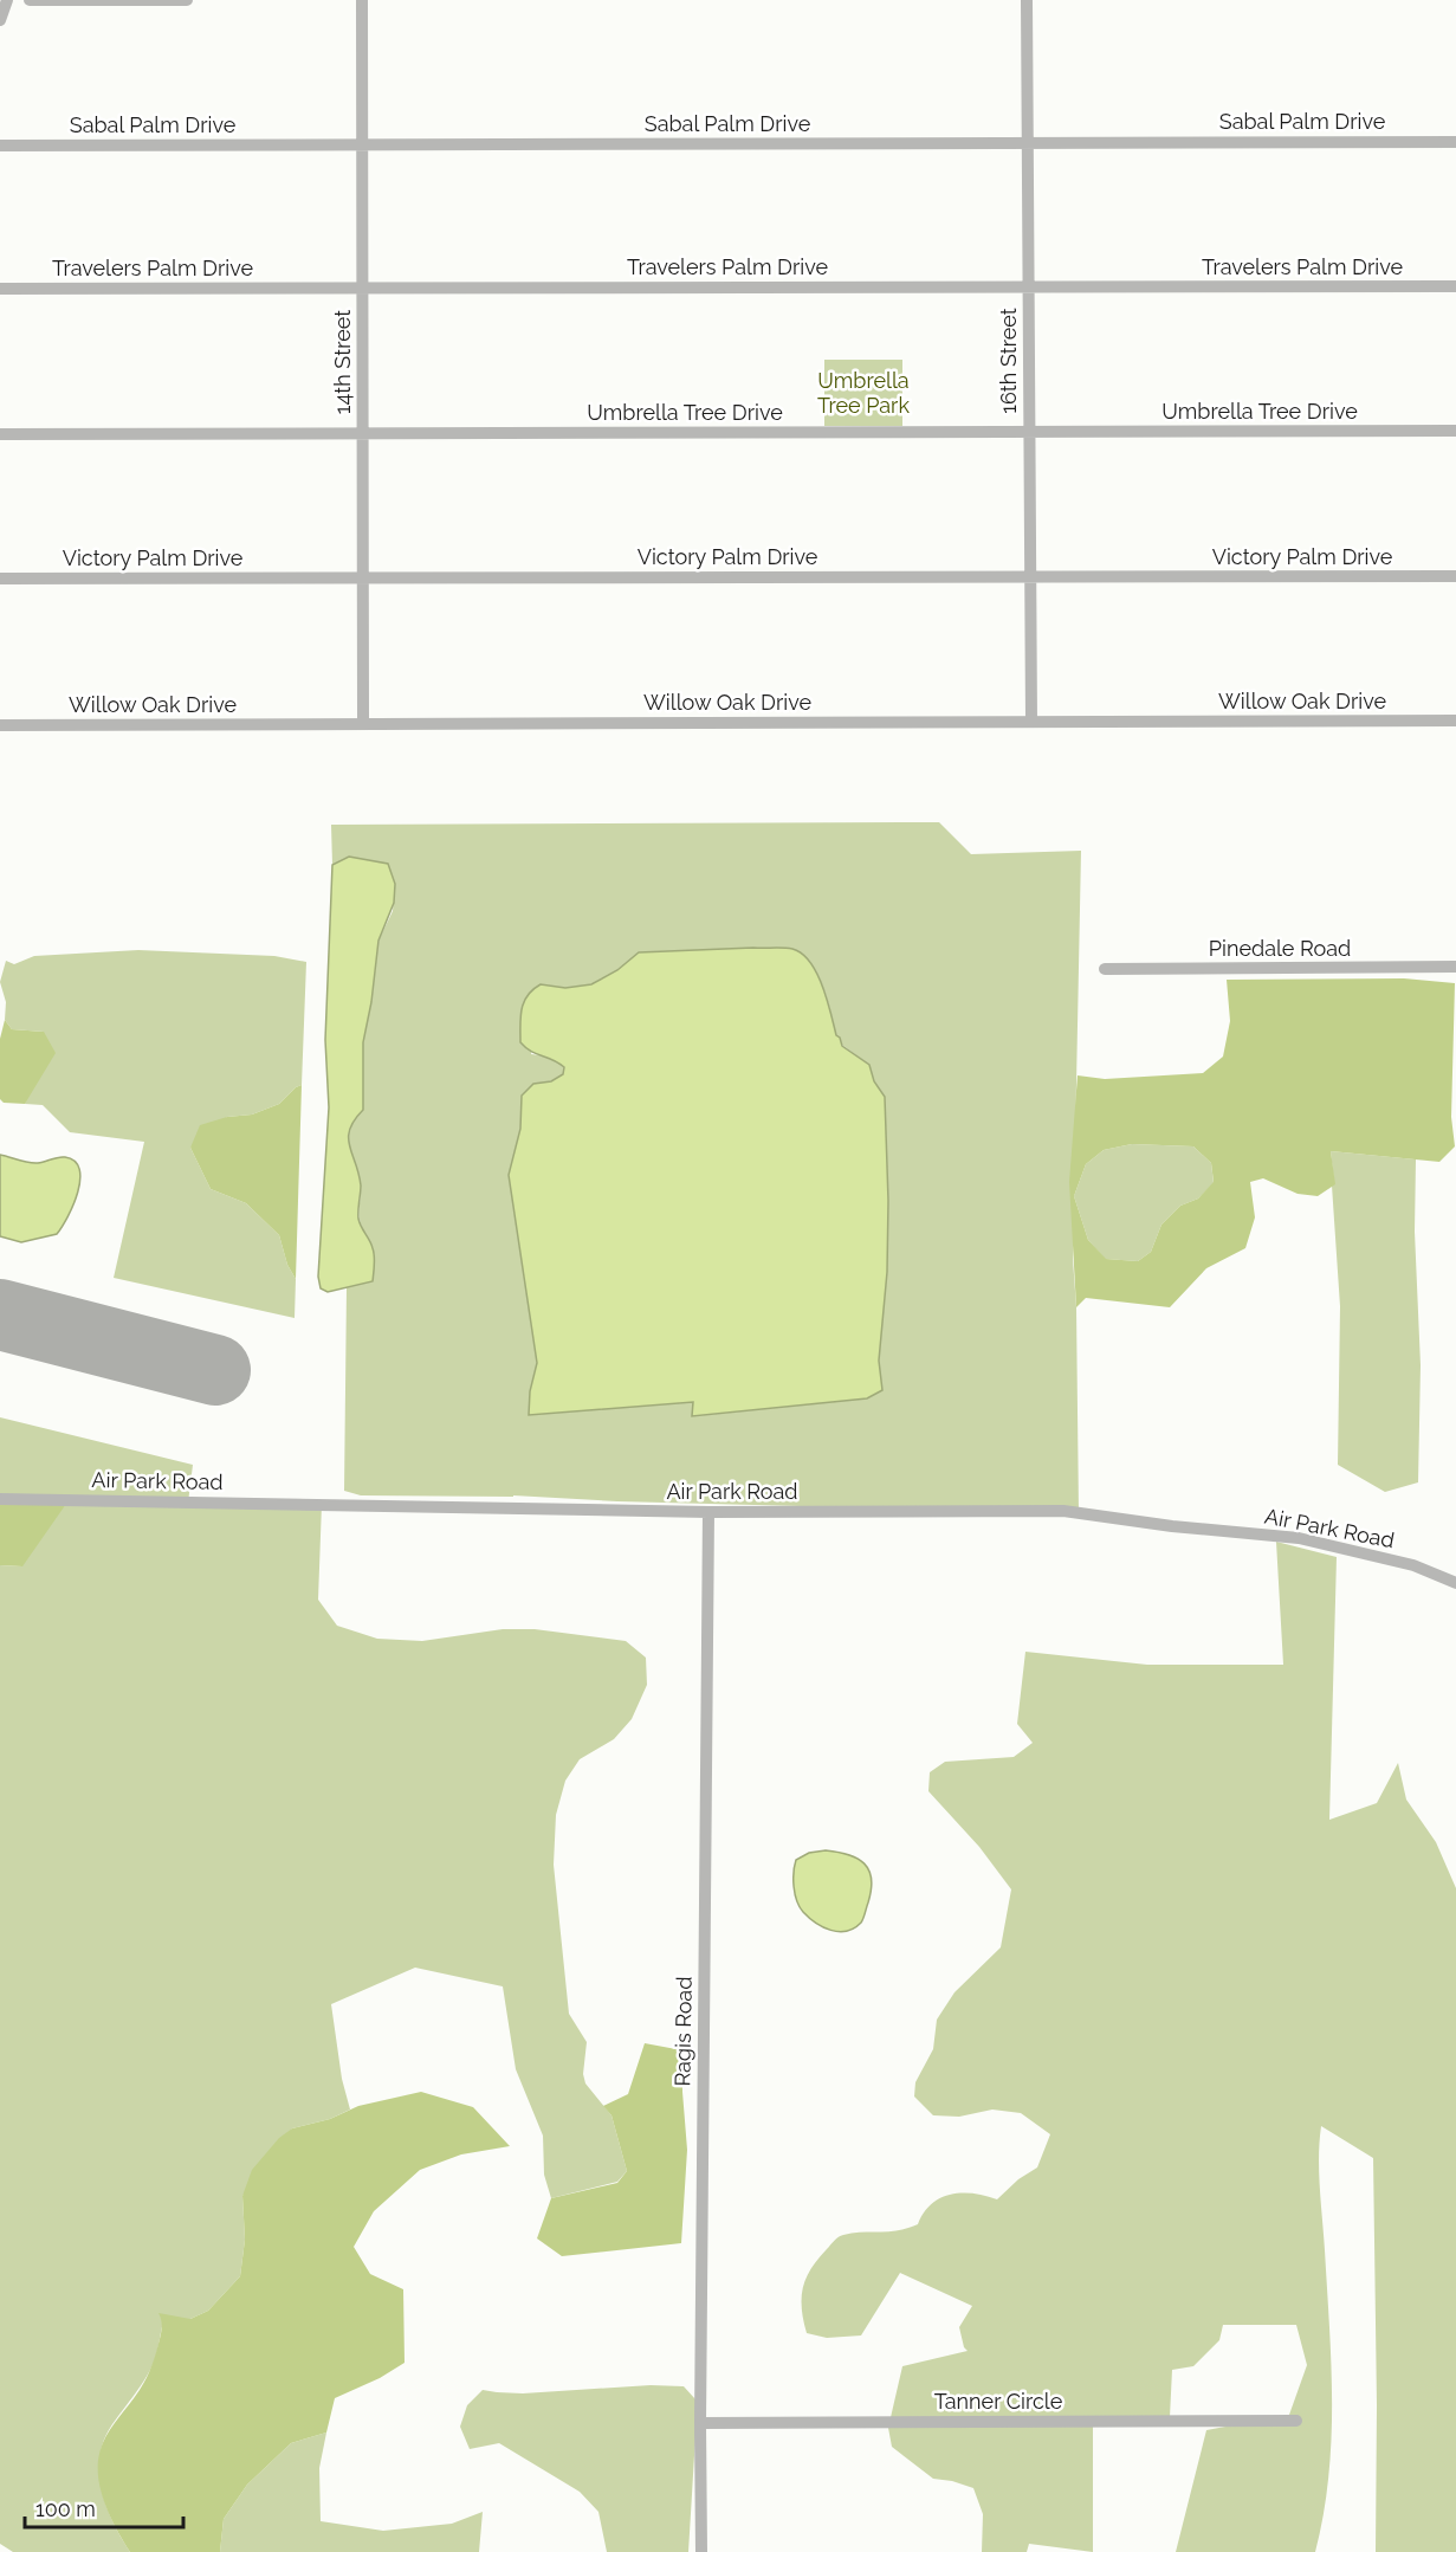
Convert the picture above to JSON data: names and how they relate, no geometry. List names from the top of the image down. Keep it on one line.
{"streets":{"street":["Sabal Palm Drive","Travelers Palm Drive","16th Street","14th Street","Umbrella Tree Drive","Victory Palm Drive","Willow Oak Drive","Pinedale Road","Air Park Road","Ragis Road","Tanner Circle"]},"crossings":[["Sabal Palm Drive","16th Street"],["Sabal Palm Drive","14th Street"],["Travelers Palm Drive","16th Street"],["Travelers Palm Drive","14th Street"],["16th Street","Umbrella Tree Drive"],["16th Street","Victory Palm Drive"],["16th Street","Willow Oak Drive"],["14th Street","Umbrella Tree Drive"],["14th Street","Victory Palm Drive"],["14th Street","Willow Oak Drive"],["Air Park Road","Ragis Road"],["Ragis Road","Tanner Circle"]],"parks":["Umbrella Tree Park"],"scale_bar":"100 m"}
